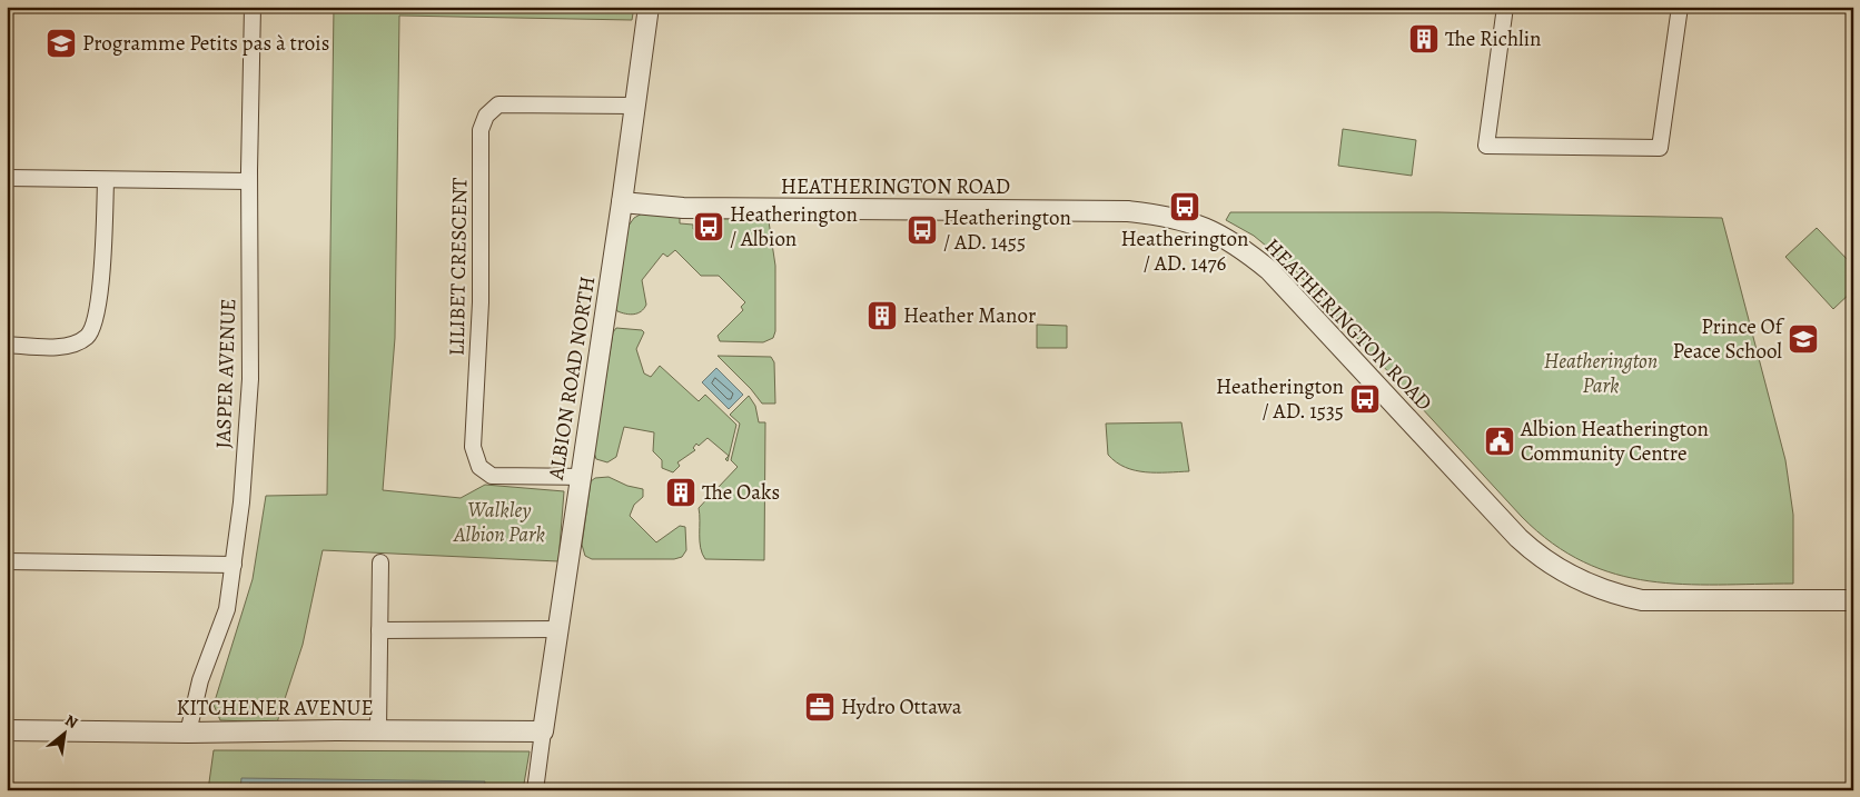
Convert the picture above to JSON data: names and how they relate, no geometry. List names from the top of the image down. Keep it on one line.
{"streets":{"street":["HEATHERINGTON ROAD","LILIBET CRESCENT","JASPER AVENUE","ALBION ROAD NORTH","KITCHENER AVENUE"]},"crossings":[["HEATHERINGTON ROAD","ALBION ROAD NORTH"],["LILIBET CRESCENT","ALBION ROAD NORTH"],["JASPER AVENUE","KITCHENER AVENUE"],["ALBION ROAD NORTH","KITCHENER AVENUE"]],"parks":["Heatherington Park","Walkley Albion Park"],"places":{"building":["The Richlin","Heather Manor","The Oaks"],"school or university":["Programme Petits pas à trois","Prince Of Peace School"],"bus stop":["Heatherington / AD. 1476","Heatherington / Albion","Heatherington / AD. 1455","Heatherington / AD. 1535"],"public building":["Albion Heatherington Community Centre"],"office":["Hydro Ottawa"]},"north":"top right"}
